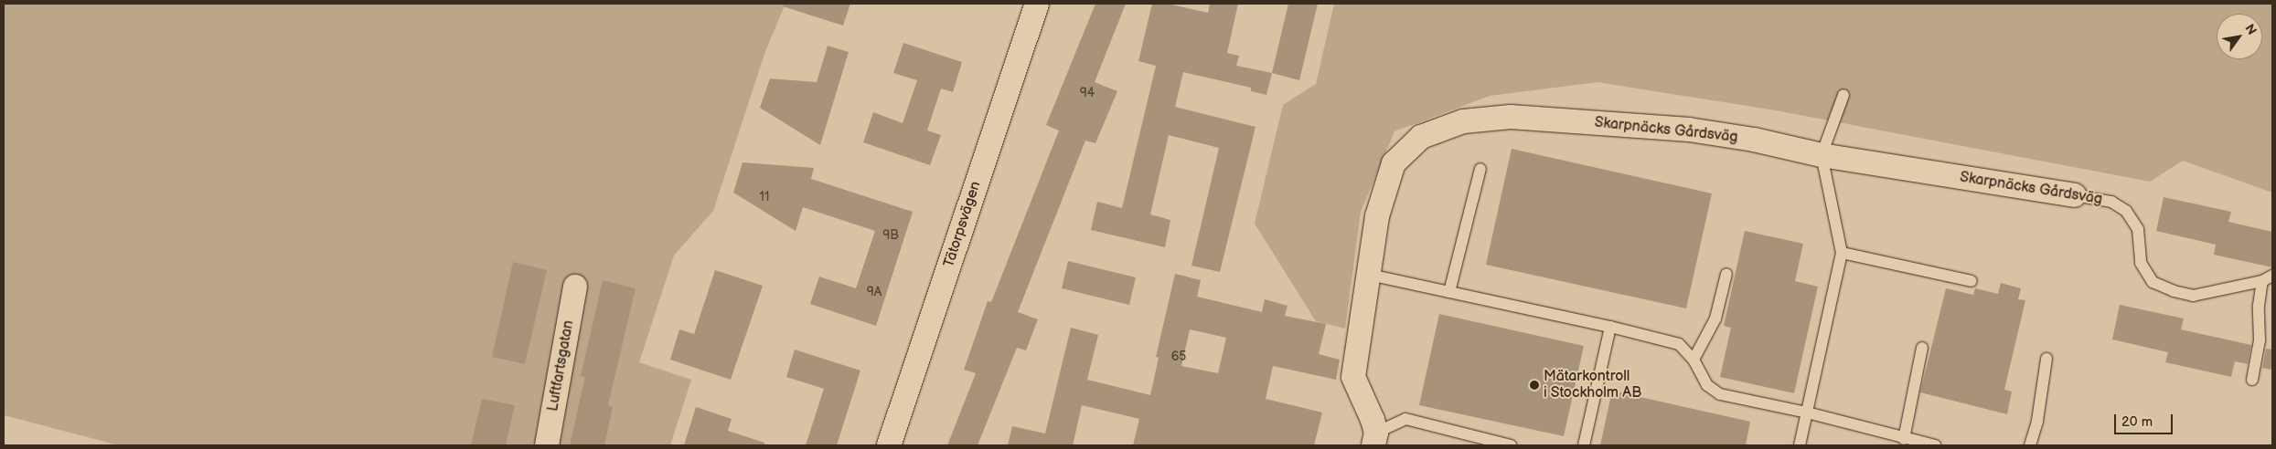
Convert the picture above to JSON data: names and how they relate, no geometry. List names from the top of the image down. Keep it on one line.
{"streets":{"street":["Skarpnäcks Gårdsväg","Tätorpsvägen","Luftfartsgatan"]},"places":["Mätarkontroll i Stockholm AB"],"house_numbers":["94","11","9B","9A","65"],"scale_bar":"20 m","north":"top right"}
